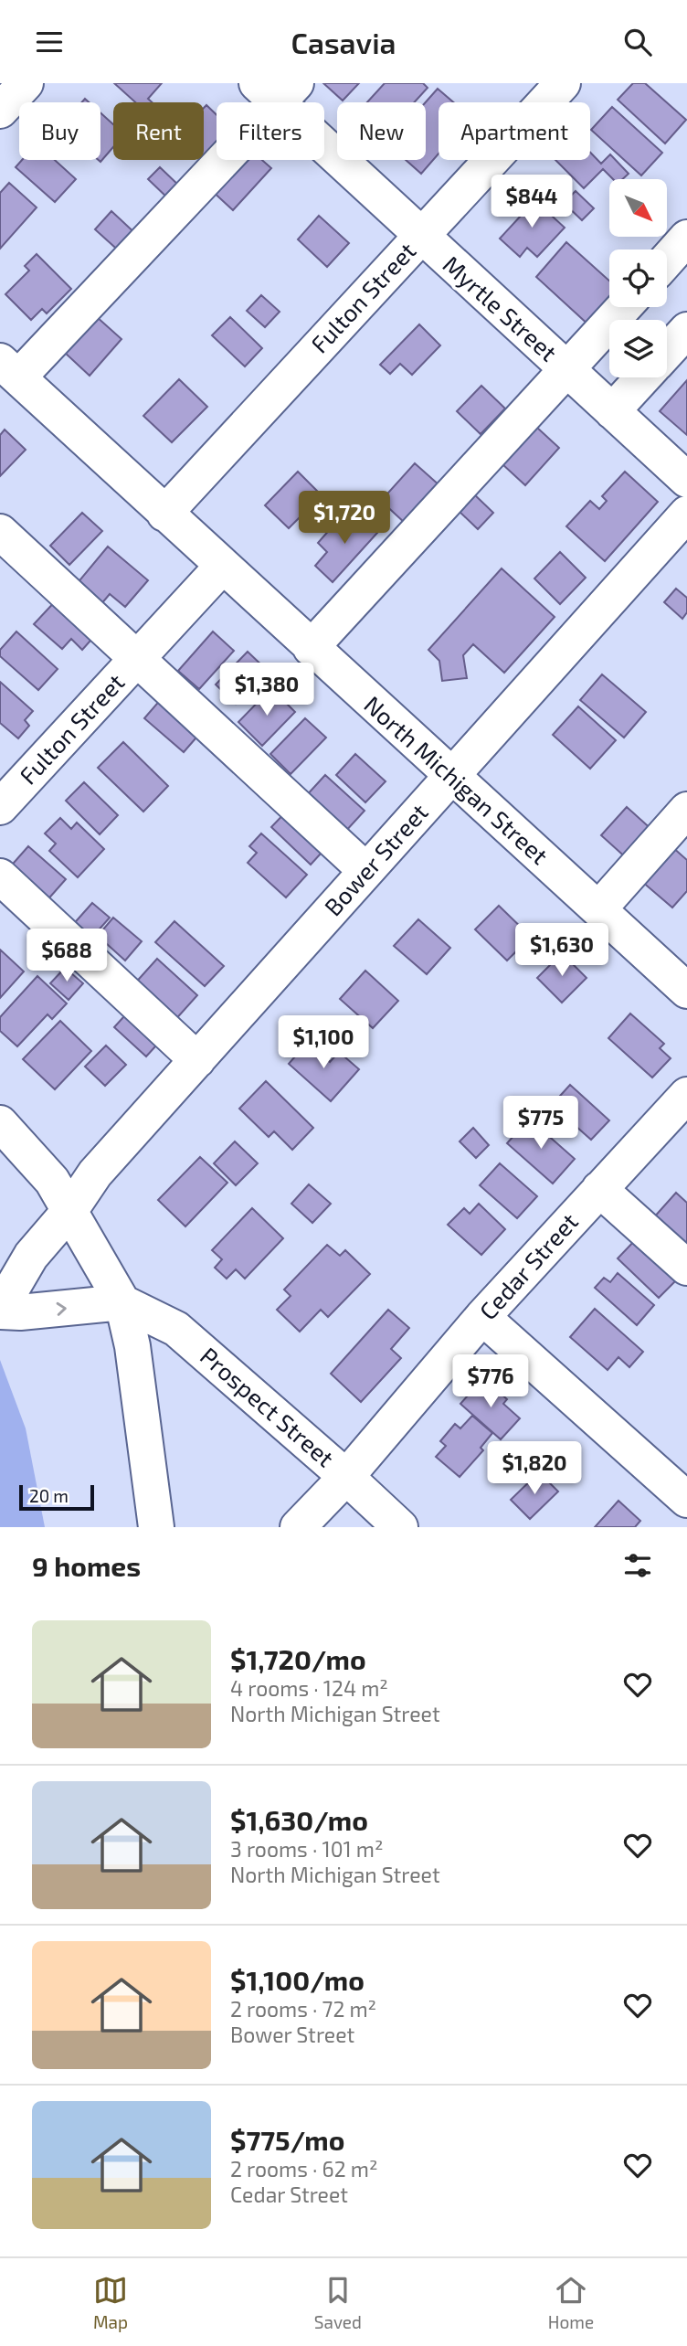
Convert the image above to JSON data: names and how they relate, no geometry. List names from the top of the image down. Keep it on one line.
{"streets":{"street":["Fulton Street","Myrtle Street","North Michigan Street","Bower Street","Cedar Street","Prospect Street"]},"crossings":[["Fulton Street","Myrtle Street"],["Fulton Street","North Michigan Street"],["North Michigan Street","Bower Street"],["Cedar Street","Prospect Street"]],"scale_bar":"20 m","north":"bottom right","page":{"header":"Casavia","chip":["Buy","Rent","Filters","New","Apartment"],"price":["$844","$1,720","$1,380","$1,630","$688","$1,100","$775","$776","$1,820"],"scale":"20 m","heading":"9 homes","list":[{"name":"$1,720/mo","note":"4 rooms · 124 m² · North Michigan Street"},{"name":"$1,630/mo","note":"3 rooms · 101 m² · North Michigan Street"},{"name":"$1,100/mo","note":"2 rooms · 72 m² · Bower Street"},{"name":"$775/mo","note":"2 rooms · 62 m² · Cedar Street"}],"tabs":["Map","Saved","Home"]}}
